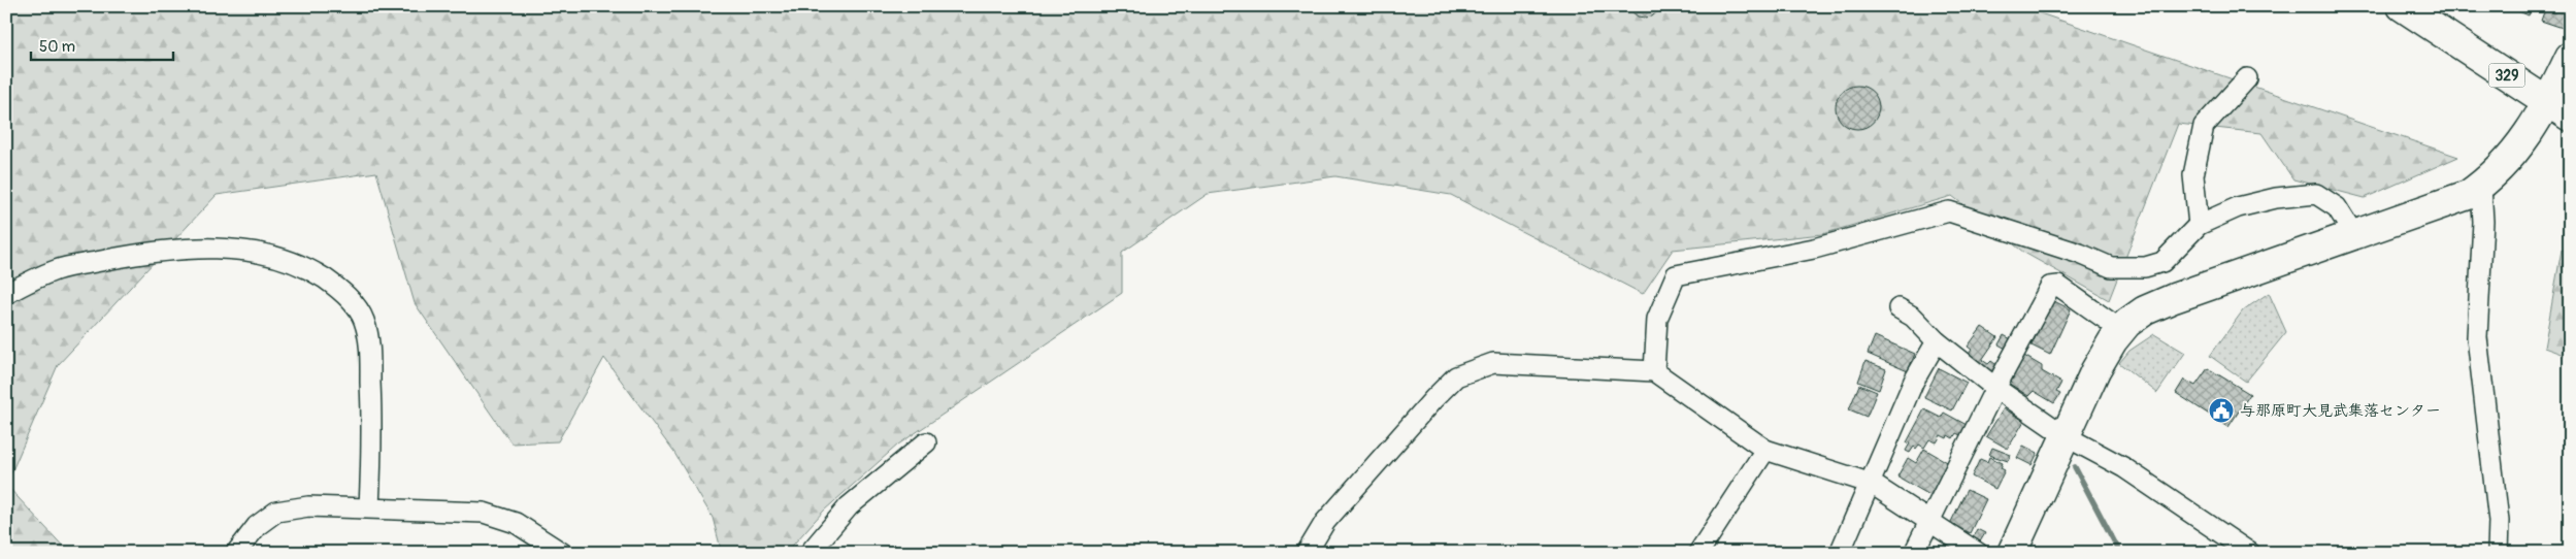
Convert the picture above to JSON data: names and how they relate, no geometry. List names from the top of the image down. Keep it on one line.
{"streets":{"main road":["329"]},"places":{"public building":["与那原町大見武集落センター"]},"scale_bar":"50 m"}
